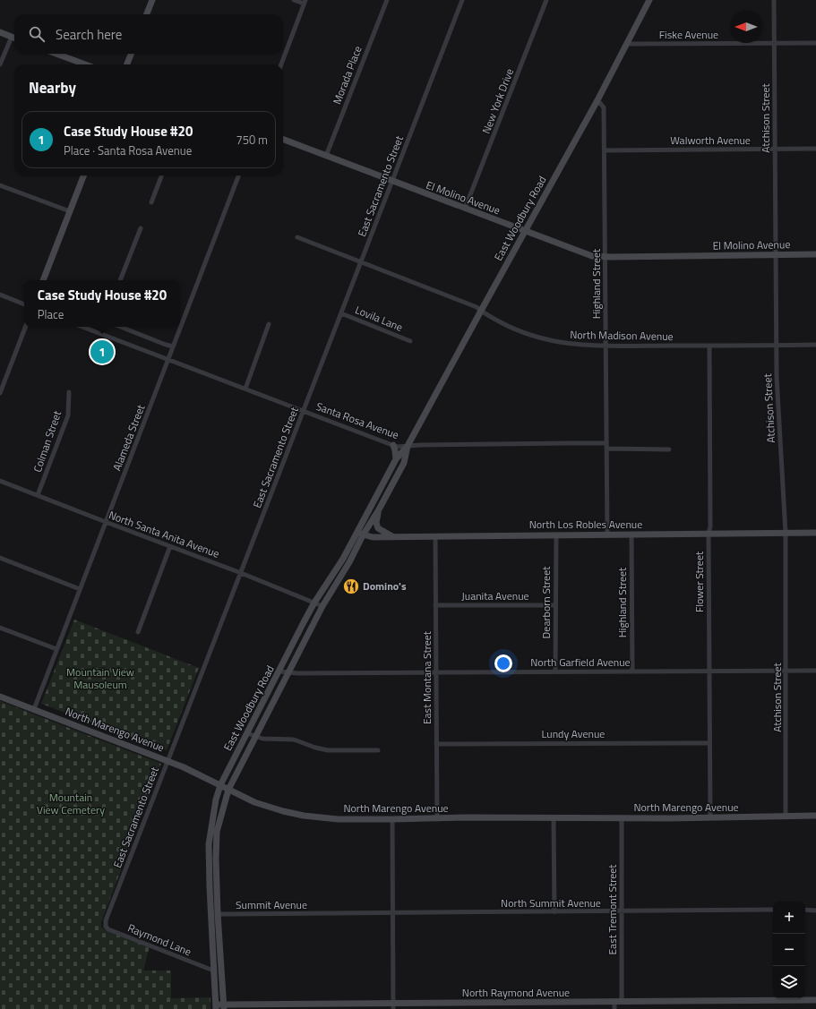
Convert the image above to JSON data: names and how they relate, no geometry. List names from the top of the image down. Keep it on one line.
{"streets":{"street":["Fiske Avenue","Morada Place","New York Drive","Atchison Street","Walworth Avenue","East Sacramento Street","El Molino Avenue","East Woodbury Road","Highland Street","Lovila Lane","North Madison Avenue","Santa Rosa Avenue","Alameda Street","Colman Street","North Los Robles Avenue","North Santa Anita Avenue","Flower Street","Juanita Avenue","Dearborn Street","North Garfield Avenue","East Montana Street","North Marengo Avenue","Lundy Avenue","North Summit Avenue","Summit Avenue","East Tremont Street","Raymond Lane","North Raymond Avenue"]},"crossings":[["Fiske Avenue","Atchison Street"],["Fiske Avenue","East Woodbury Road"],["Morada Place","El Molino Avenue"],["New York Drive","El Molino Avenue"],["Atchison Street","Walworth Avenue"],["Atchison Street","El Molino Avenue"],["Atchison Street","North Madison Avenue"],["Atchison Street","North Los Robles Avenue"],["Atchison Street","North Garfield Avenue"],["Atchison Street","North Marengo Avenue"],["Walworth Avenue","Highland Street"],["East Sacramento Street","El Molino Avenue"],["East Sacramento Street","Lovila Lane"],["East Sacramento Street","North Madison Avenue"],["East Sacramento Street","Santa Rosa Avenue"],["East Sacramento Street","North Santa Anita Avenue"],["East Sacramento Street","North Marengo Avenue"],["East Sacramento Street","Raymond Lane"],["El Molino Avenue","East Woodbury Road"],["El Molino Avenue","Highland Street"],["East Woodbury Road","Highland Street"],["East Woodbury Road","North Madison Avenue"],["East Woodbury Road","Santa Rosa Avenue"],["East Woodbury Road","North Los Robles Avenue"],["East Woodbury Road","North Santa Anita Avenue"],["East Woodbury Road","North Garfield Avenue"],["East Woodbury Road","North Marengo Avenue"],["East Woodbury Road","Summit Avenue"],["East Woodbury Road","Raymond Lane"],["East Woodbury Road","North Raymond Avenue"],["Highland Street","North Madison Avenue"],["Highland Street","Santa Rosa Avenue"],["Highland Street","North Los Robles Avenue"],["Highland Street","North Garfield Avenue"],["North Madison Avenue","Flower Street"],["Santa Rosa Avenue","Alameda Street"],["Alameda Street","North Santa Anita Avenue"],["Alameda Street","North Marengo Avenue"],["Colman Street","North Santa Anita Avenue"],["North Los Robles Avenue","Flower Street"],["North Los Robles Avenue","Dearborn Street"],["North Los Robles Avenue","East Montana Street"],["Flower Street","North Garfield Avenue"],["Flower Street","North Marengo Avenue"],["Flower Street","Lundy Avenue"],["Juanita Avenue","Dearborn Street"],["Juanita Avenue","East Montana Street"],["Dearborn Street","North Garfield Avenue"],["North Garfield Avenue","East Montana Street"],["East Montana Street","North Marengo Avenue"],["East Montana Street","Lundy Avenue"],["North Marengo Avenue","East Tremont Street"],["North Summit Avenue","Summit Avenue"],["North Summit Avenue","East Tremont Street"],["East Tremont Street","North Raymond Avenue"]],"parks":["Mountain View Mausoleum","Mountain View Cemetery"],"places":{"restaurant":["Domino's"]},"north":"left","page":{"search":"Search here","heading":"Nearby","list":[{"mark":"1","name":"Case Study House #20","note":"Place · Santa Rosa Avenue","value":"750 m"}],"popup":["Case Study House #20","Place"],"pins":"1","map_buttons":["+","−"]}}
